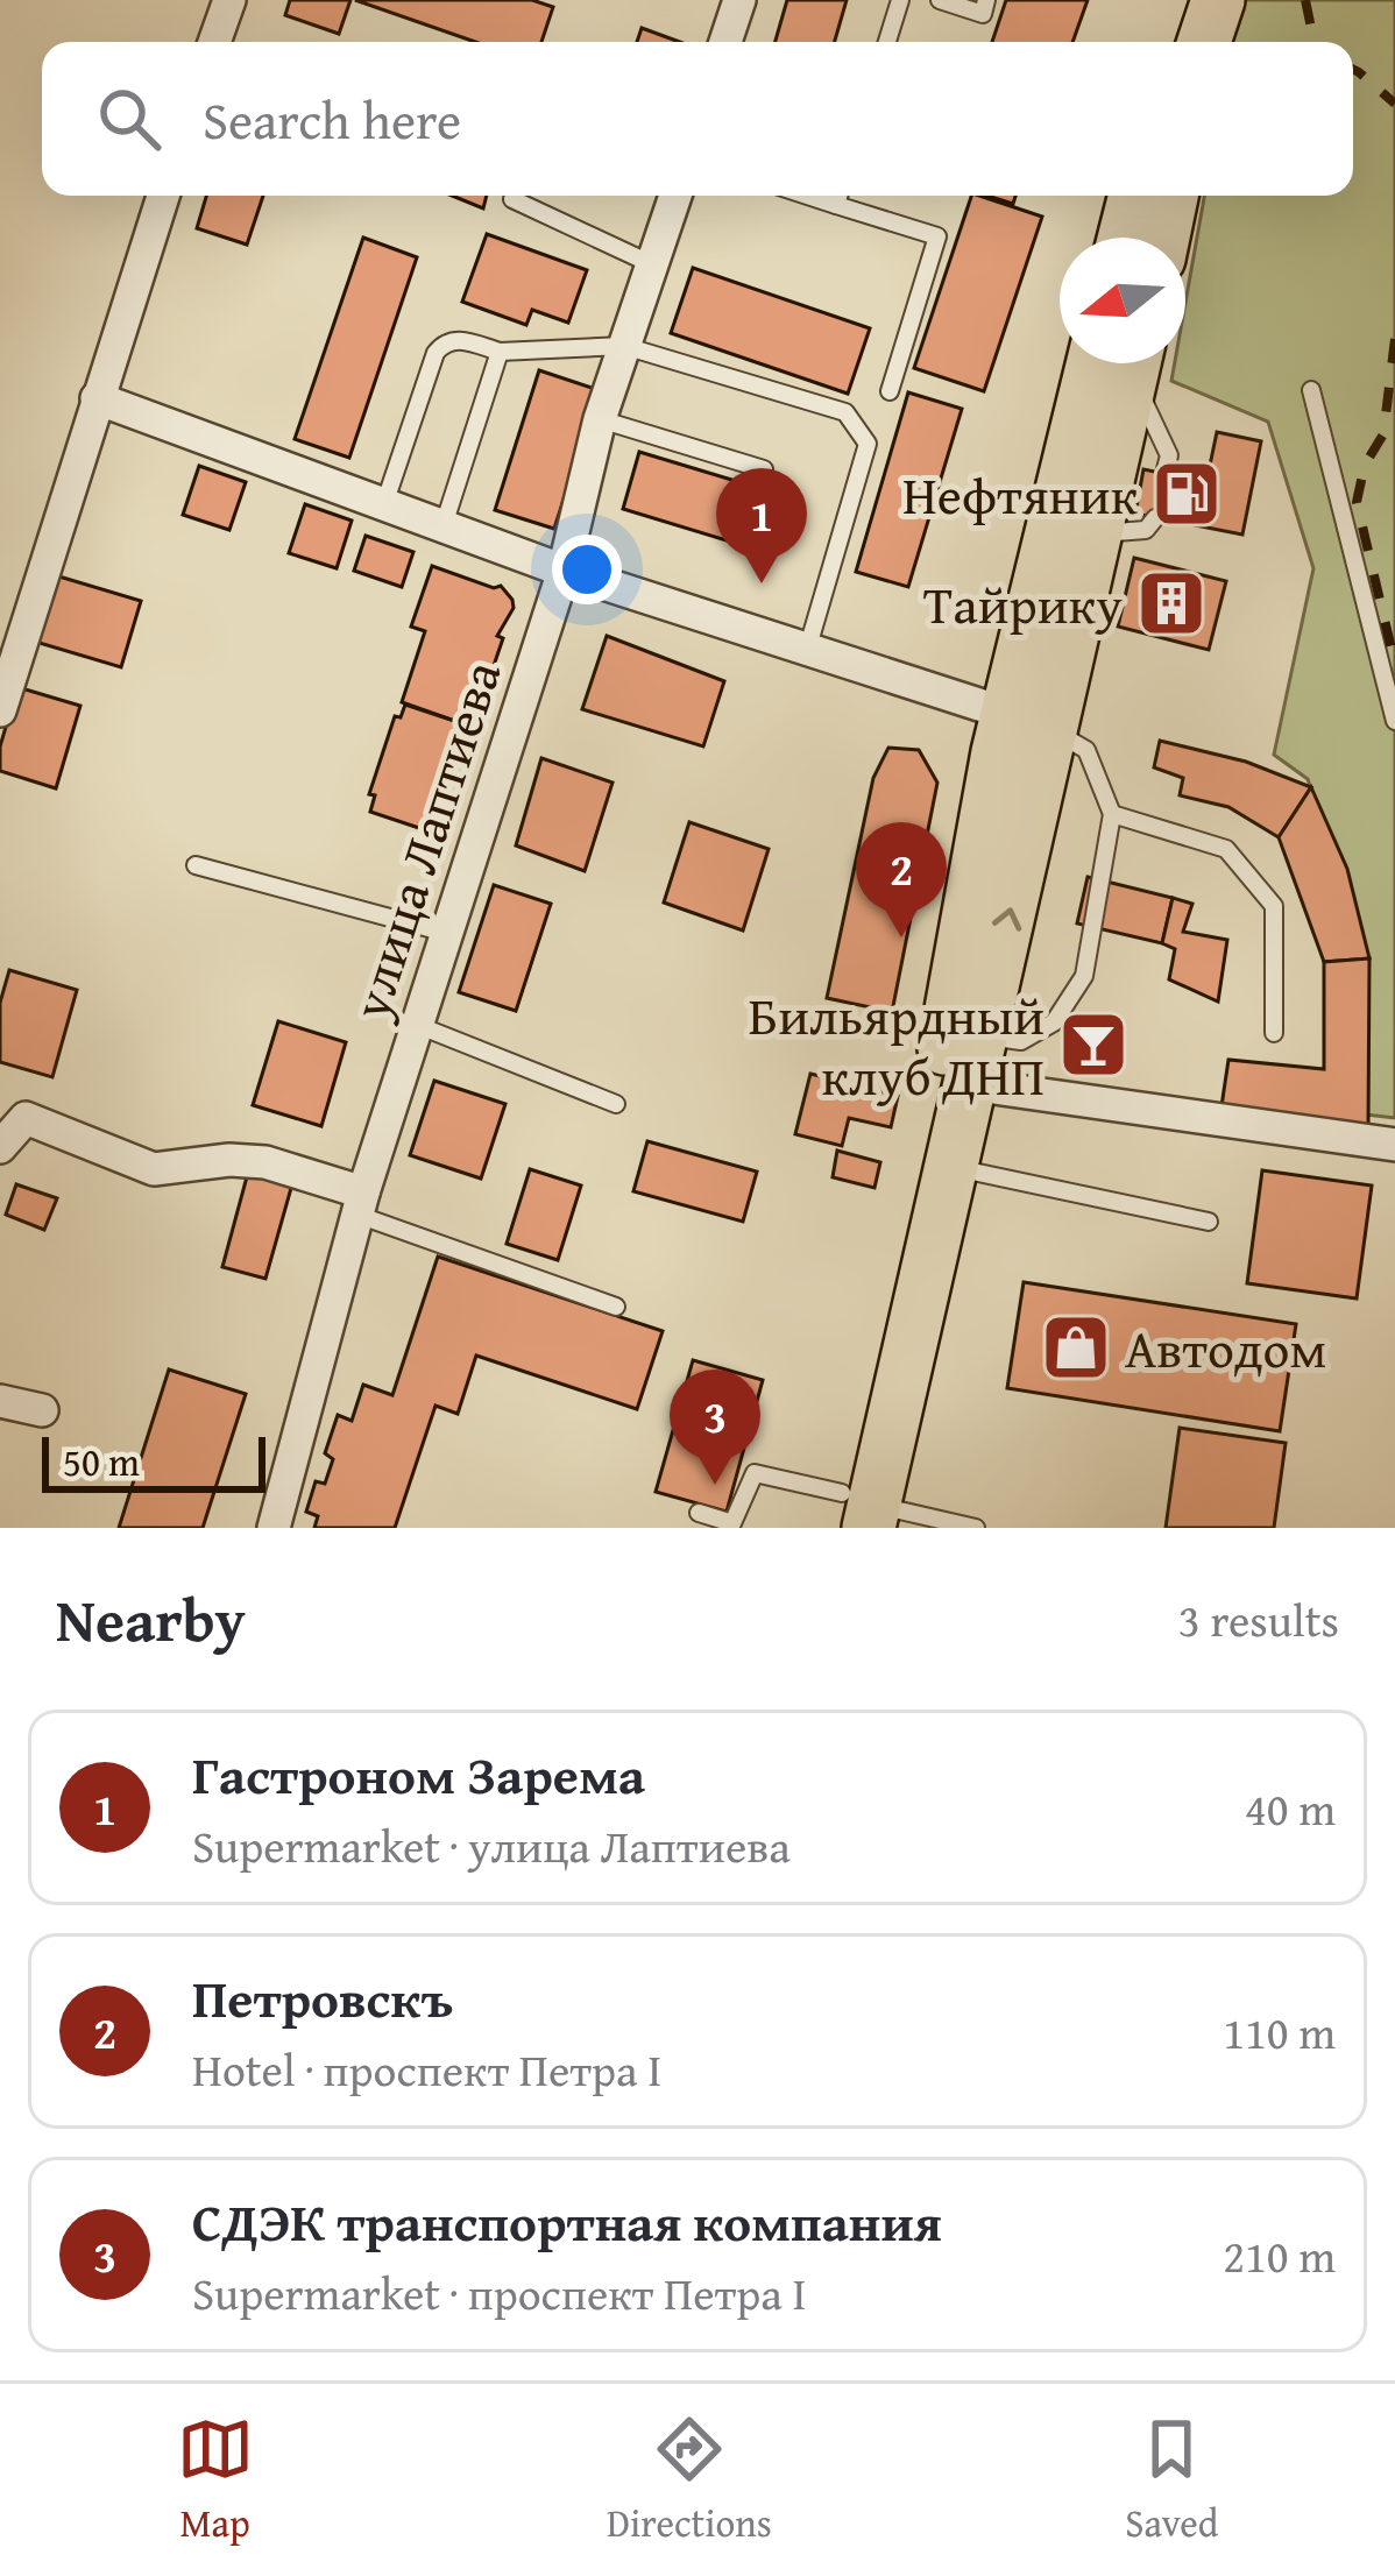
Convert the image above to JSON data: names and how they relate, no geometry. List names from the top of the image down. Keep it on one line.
{"streets":{"street":["улица Лаптиева"]},"places":{"fuel station":["Нефтяник"],"building":["Тайрику"],"bar":["Бильярдный клуб ДНП"],"shop":["Автодом"]},"scale_bar":"50 m","north":"left","page":{"search":"Search here","pins":["1","2","3"],"scale":"50 m","heading":["Nearby","3 results"],"list":[{"mark":"1","name":"Гастроном Зарема","note":"Supermarket · улица Лаптиева","value":"40 m"},{"mark":"2","name":"Петровскъ","note":"Hotel · проспект Петра I","value":"110 m"},{"mark":"3","name":"СДЭК транспортная компания","note":"Supermarket · проспект Петра I","value":"210 m"}],"nav":["Map","Directions","Saved"]}}
